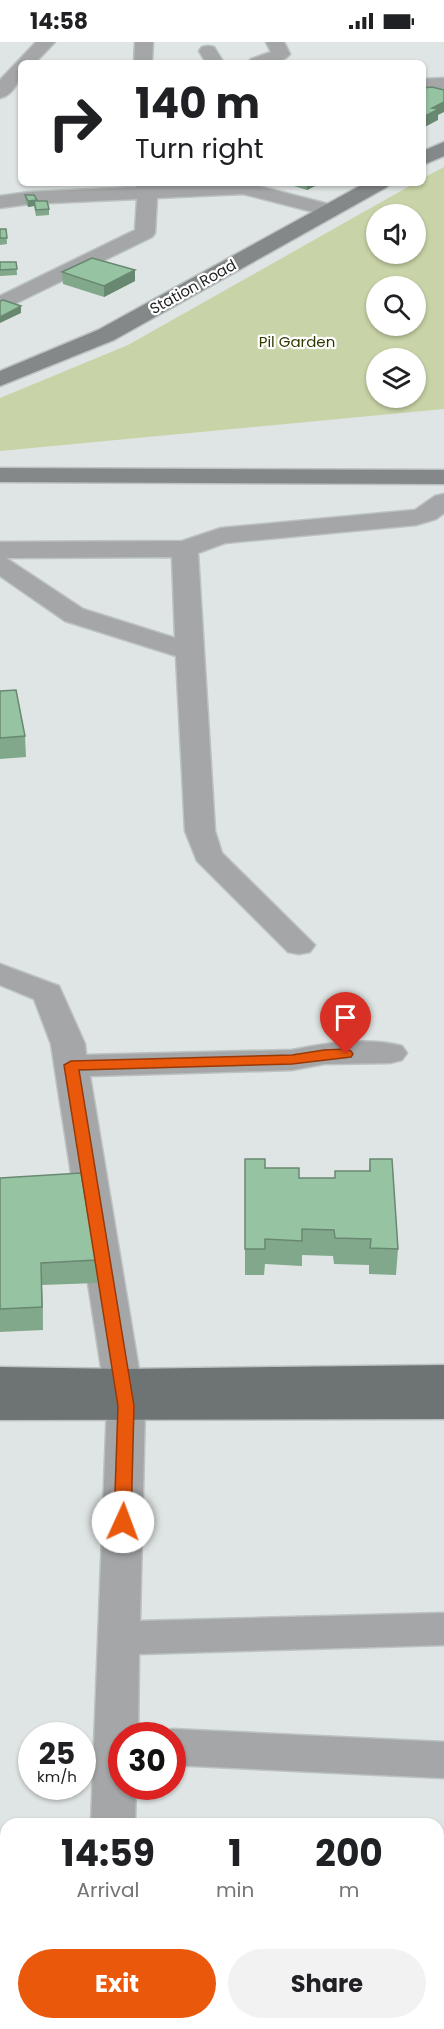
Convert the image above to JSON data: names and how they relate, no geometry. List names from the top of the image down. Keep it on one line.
{"streets":{"main road":["Station Road"]},"parks":["Pil Garden"],"page":{"status":"14:58","turn":["140 m","Turn right"],"speed":"25 km/h","limit":"30","eta":["14:59","Arrival","1","min","200","m"],"buttons":["Exit","Share"]}}
